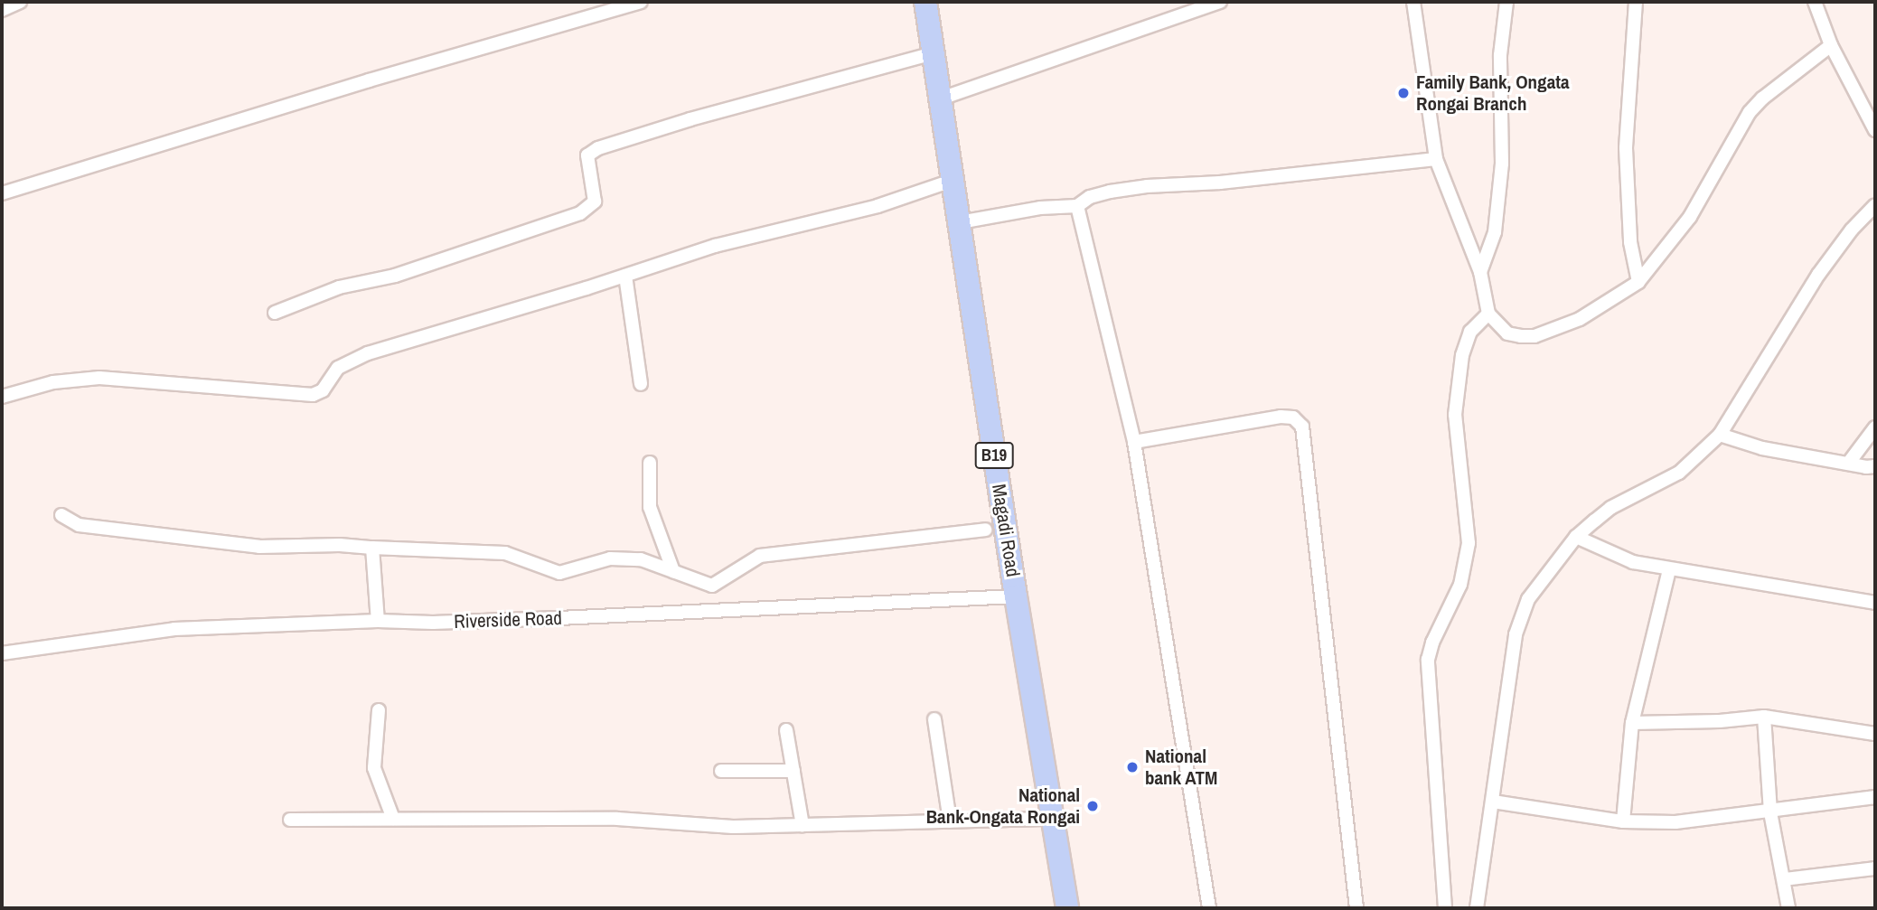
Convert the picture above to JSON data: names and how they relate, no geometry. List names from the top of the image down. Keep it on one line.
{"streets":{"highway":["B19","Magadi Road"],"street":["Riverside Road"]},"crossings":[["Magadi Road","Riverside Road"]],"places":["Family Bank, Ongata Rongai Branch","National bank ATM","National Bank-Ongata Rongai"]}
